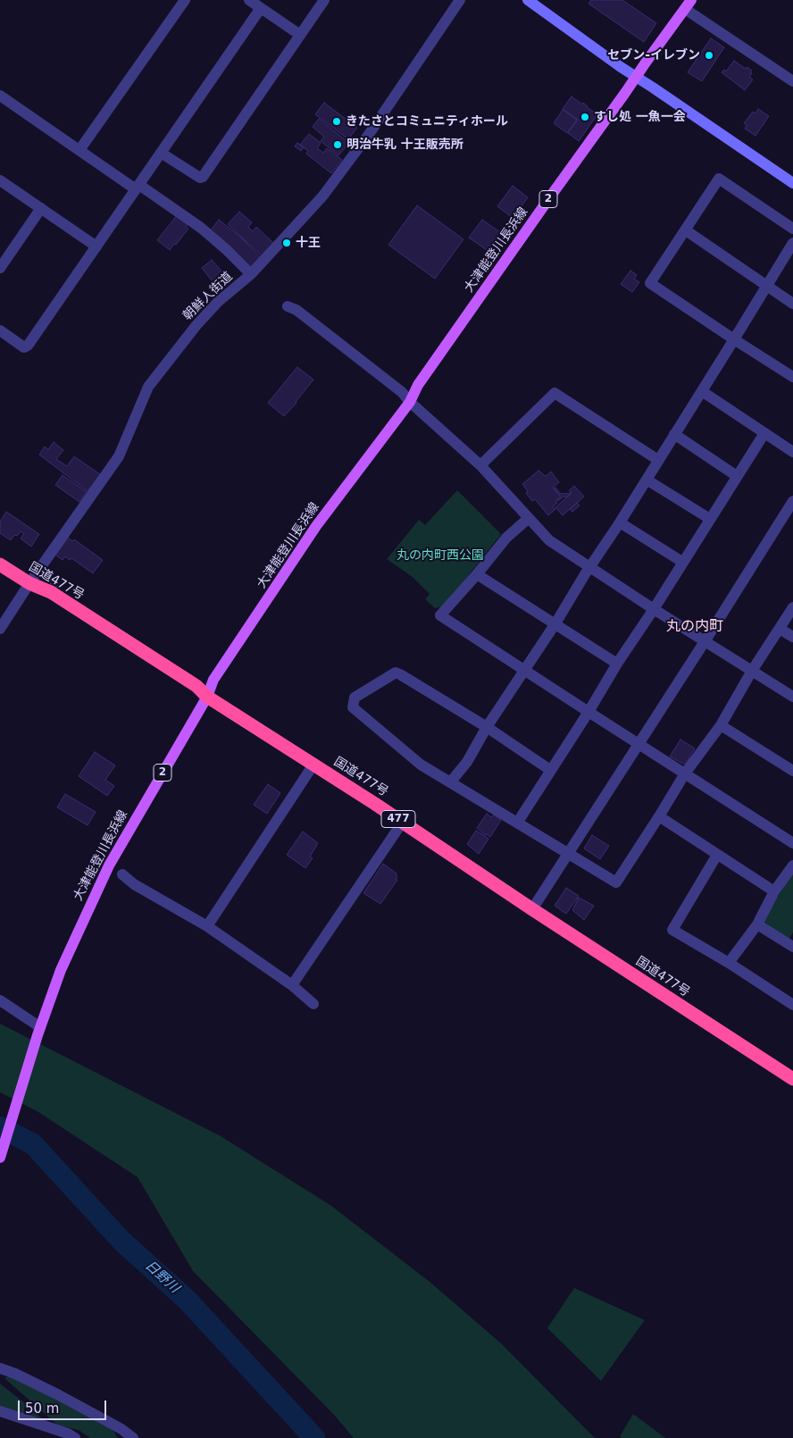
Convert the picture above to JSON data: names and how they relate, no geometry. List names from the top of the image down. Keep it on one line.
{"streets":{"highway":["国道477号","477"],"main road":["2","大津能登川長浜線"],"street":["朝鮮人街道"]},"crossings":[["大津能登川長浜線","国道477号"],["朝鮮人街道","国道477号"]],"districts":["丸の内町"],"water":["日野川"],"parks":["丸の内町西公園"],"places":["セブン-イレブン","すし処 一魚一会","きたさとコミュニティホール","明治牛乳 十王販売所","十王"],"scale_bar":"50 m"}
